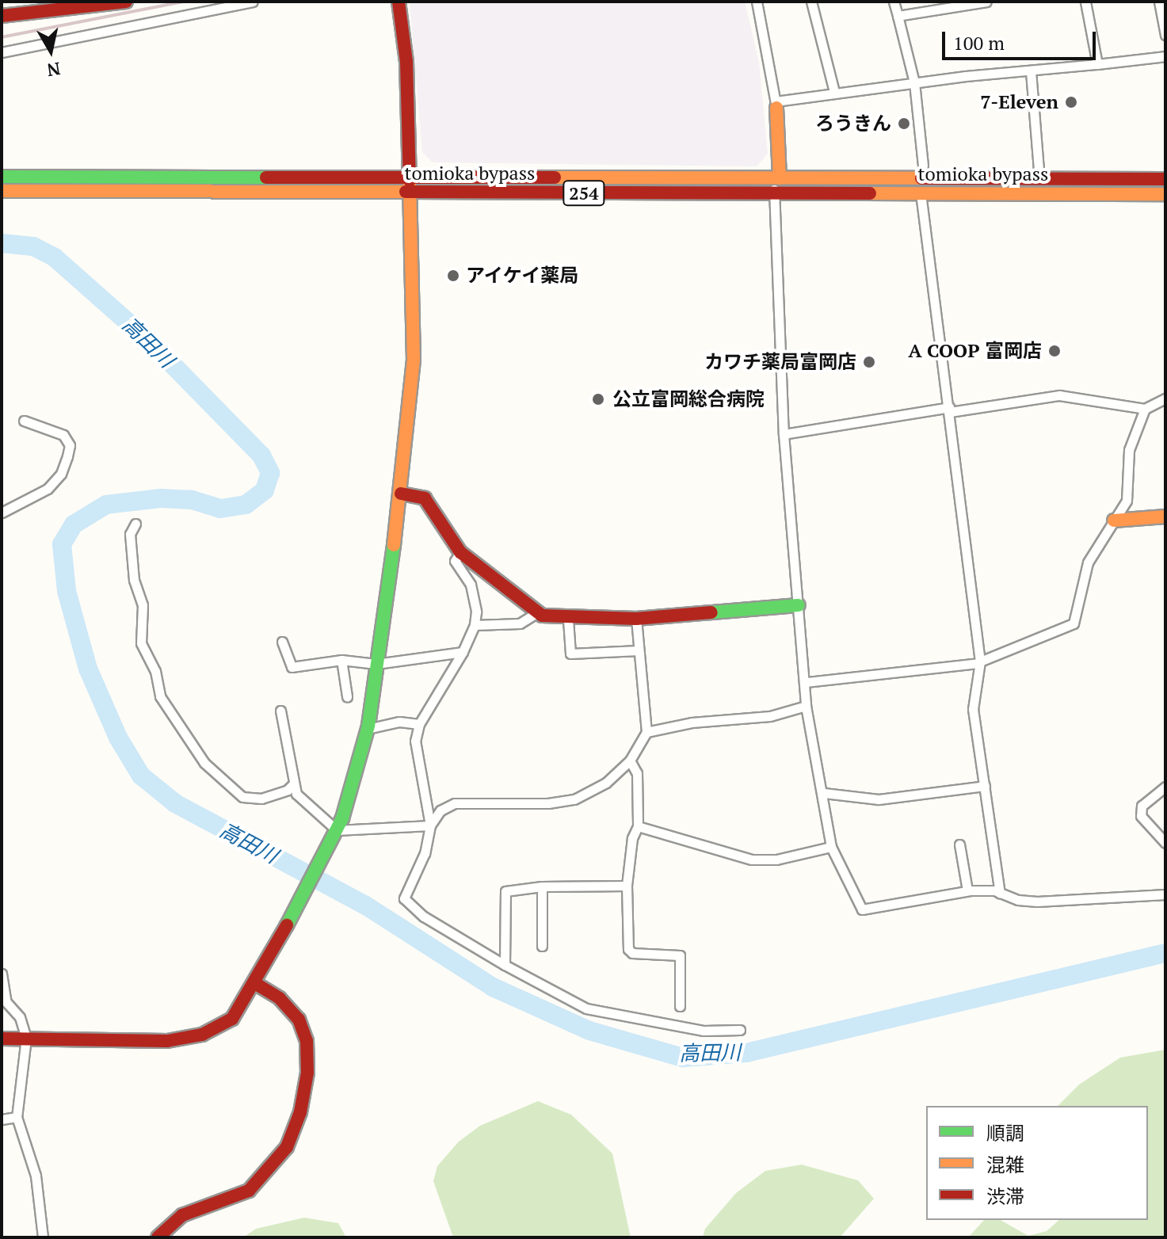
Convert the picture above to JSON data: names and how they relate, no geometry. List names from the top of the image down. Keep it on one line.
{"streets":{"main road":["tomioka bypass","254"]},"water":["高田川"],"places":["7-Eleven","ろうきん","アイケイ薬局","A COOP 富岡店","カワチ薬局富岡店","公立富岡総合病院"],"legend":["順調","混雑","渋滞"],"scale_bar":"100 m","north":"bottom"}
